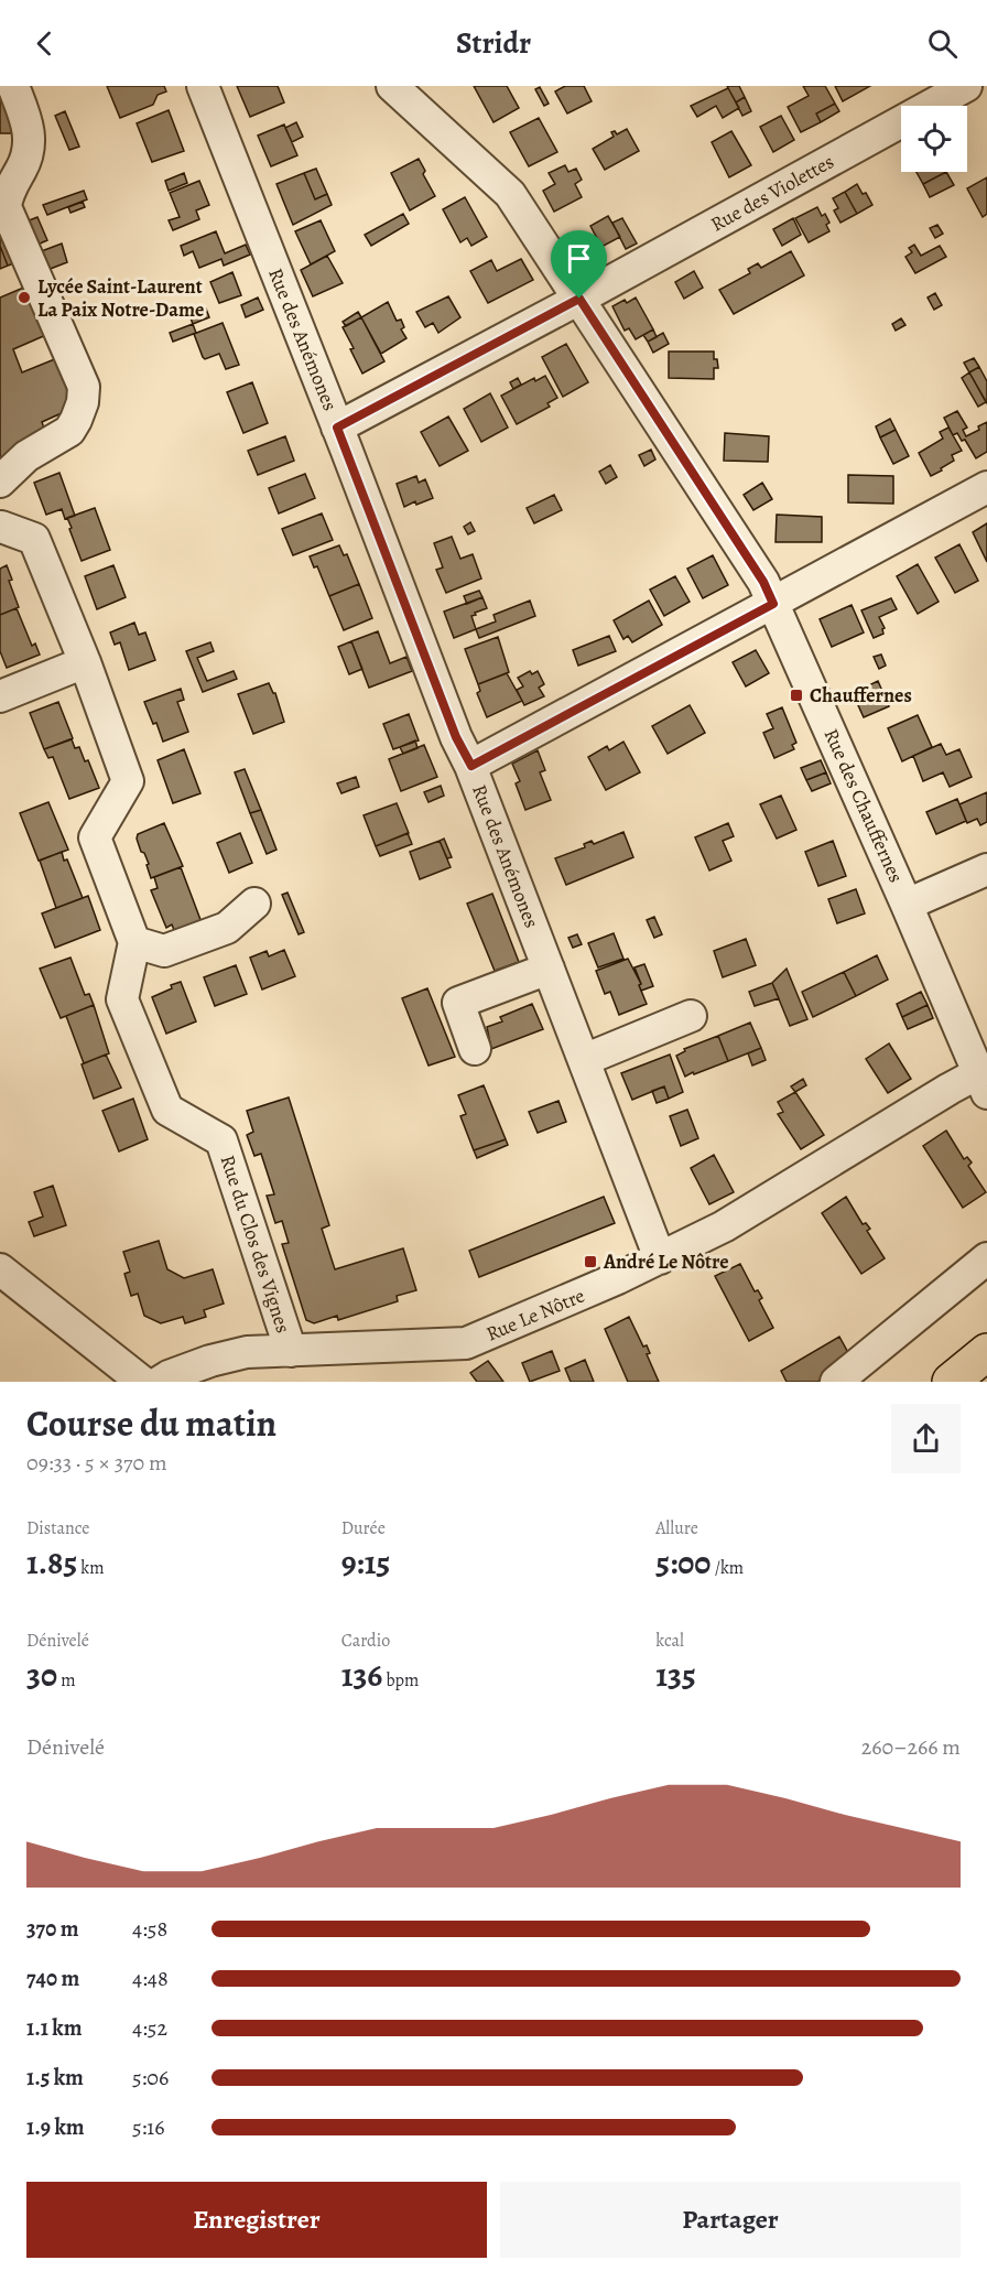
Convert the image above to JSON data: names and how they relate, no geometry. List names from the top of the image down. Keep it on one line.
{"streets":{"street":["Rue des Violettes","Rue des Anémones","Rue des Chauffernes","Rue du Clos des Vignes","Rue Le Nôtre"]},"crossings":[["Rue des Violettes","Rue des Anémones"],["Rue des Violettes","Rue des Chauffernes"],["Rue des Anémones","Rue Le Nôtre"],["Rue des Chauffernes","Rue Le Nôtre"],["Rue du Clos des Vignes","Rue Le Nôtre"]],"places":{"other":["Lycée Saint-Laurent La Paix Notre-Dame"],"transit":["Chauffernes","André Le Nôtre"]},"page":{"header":"Stridr","heading":["Course du matin","09:33 · 5 × 370 m"],"stats":[["Distance","1.85 km"],["Durée","9:15"],["Allure","5:00 /km"],["Dénivelé","30 m"],["Cardio","136 bpm"],["kcal","135"]],"chart":["Dénivelé","260–266 m"],"list":[{"name":"370 m","note":"4:58"},{"name":"740 m","note":"4:48"},{"name":"1.1 km","note":"4:52"},{"name":"1.5 km","note":"5:06"},{"name":"1.9 km","note":"5:16"}],"buttons":["Enregistrer","Partager"]}}
